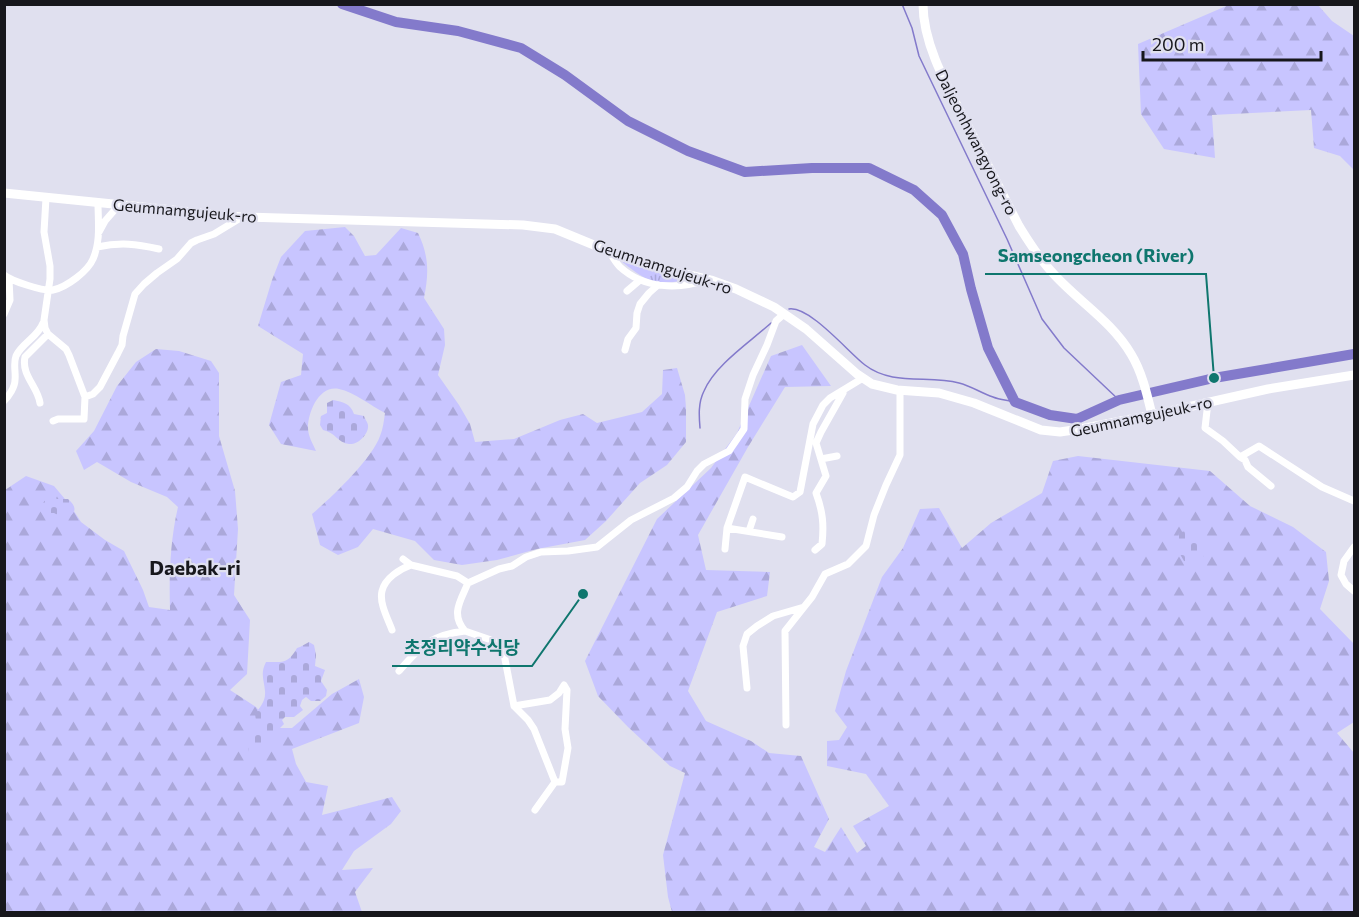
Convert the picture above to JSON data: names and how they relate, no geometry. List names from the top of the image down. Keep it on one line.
{"streets":{"main road":["Daljeonhwangyong-ro","Geumnamgujeuk-ro"]},"crossings":[["Daljeonhwangyong-ro","Geumnamgujeuk-ro"]],"districts":["Daebak-ri"],"places":["Samseongcheon (River)","초정리약수식당"],"scale_bar":"200 m"}
